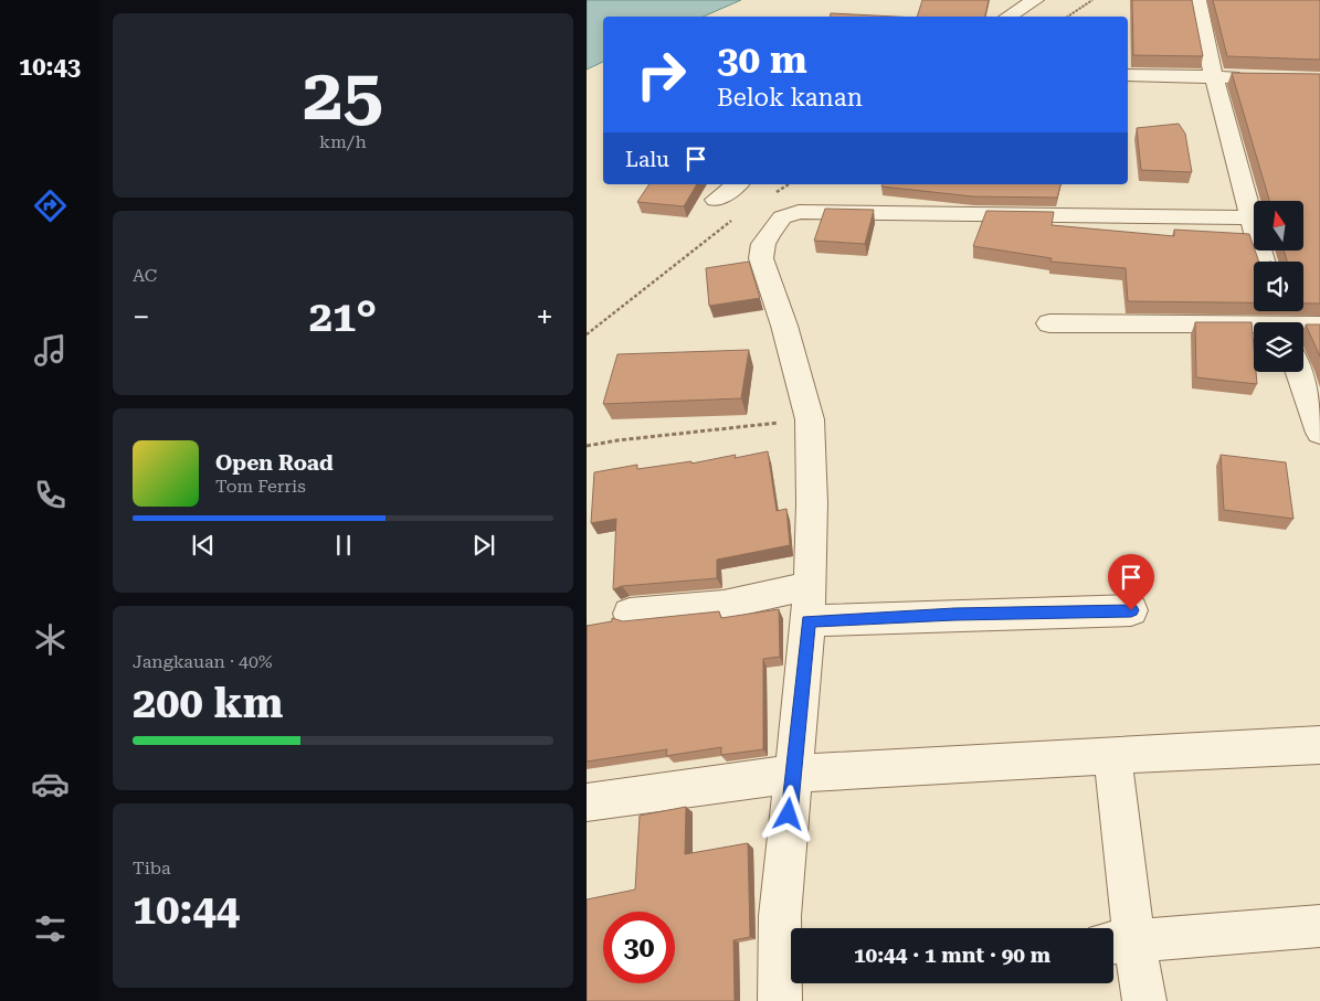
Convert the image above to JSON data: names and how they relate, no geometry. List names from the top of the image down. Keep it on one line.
{"north":"top","page":{"tabs":"10:43","tile":[["25","km/h"],"AC",["Jangkauan · 40%","200 km"],["Tiba","10:44"]],"turn":["30 m","Belok kanan"],"then":"Lalu","heat":["−","21°","+"],"song":["Open Road","Tom Ferris"],"limit":"30","trip":"10:44 · 1 mnt · 90 m"}}
